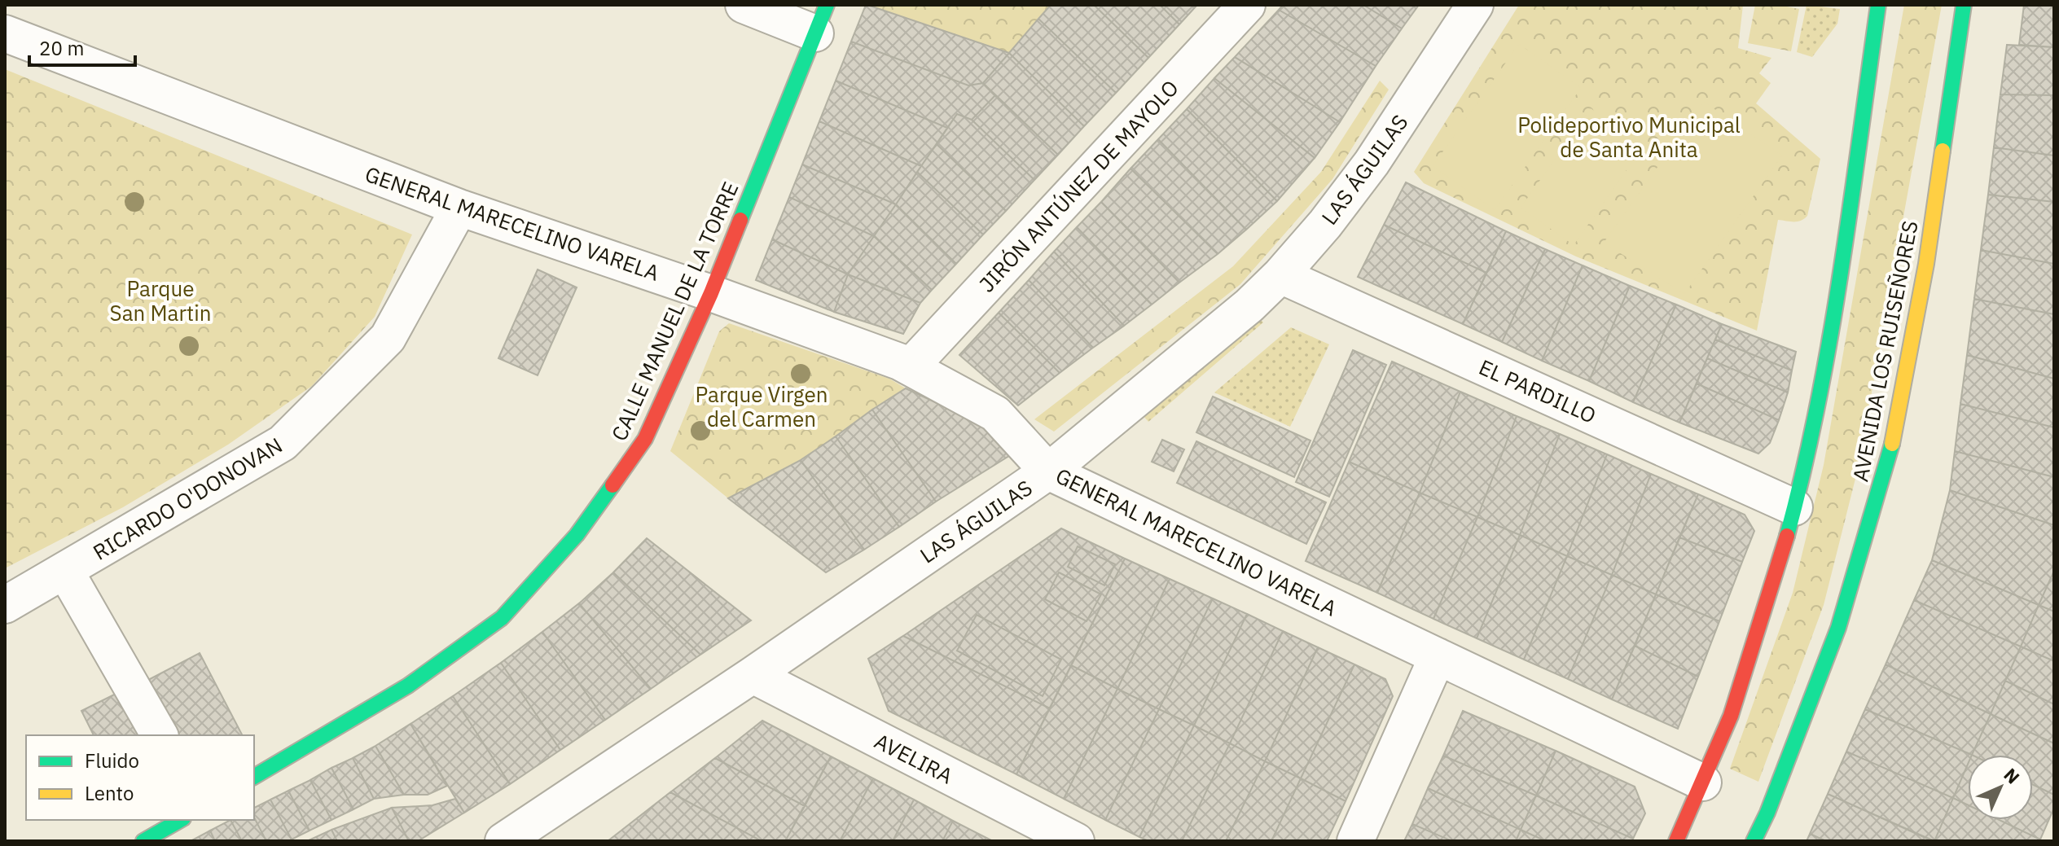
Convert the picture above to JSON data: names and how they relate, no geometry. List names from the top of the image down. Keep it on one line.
{"streets":{"main road":["CALLE MANUEL DE LA TORRE","AVENIDA LOS RUISEÑORES"],"street":["LAS ÁGUILAS","JIRÓN ANTÚNEZ DE MAYOLO","GENERAL MARECELINO VARELA","EL PARDILLO","RICARDO O'DONOVAN","AVELIRA"]},"crossings":[["LAS ÁGUILAS","GENERAL MARECELINO VARELA"],["LAS ÁGUILAS","EL PARDILLO"],["LAS ÁGUILAS","AVELIRA"],["JIRÓN ANTÚNEZ DE MAYOLO","GENERAL MARECELINO VARELA"],["GENERAL MARECELINO VARELA","CALLE MANUEL DE LA TORRE"],["GENERAL MARECELINO VARELA","RICARDO O'DONOVAN"]],"parks":["Polideportivo Municipal de Santa Anita","Parque San Martin","Parque Virgen del Carmen"],"legend":["Fluido","Lento"],"scale_bar":"20 m","north":"top right"}
